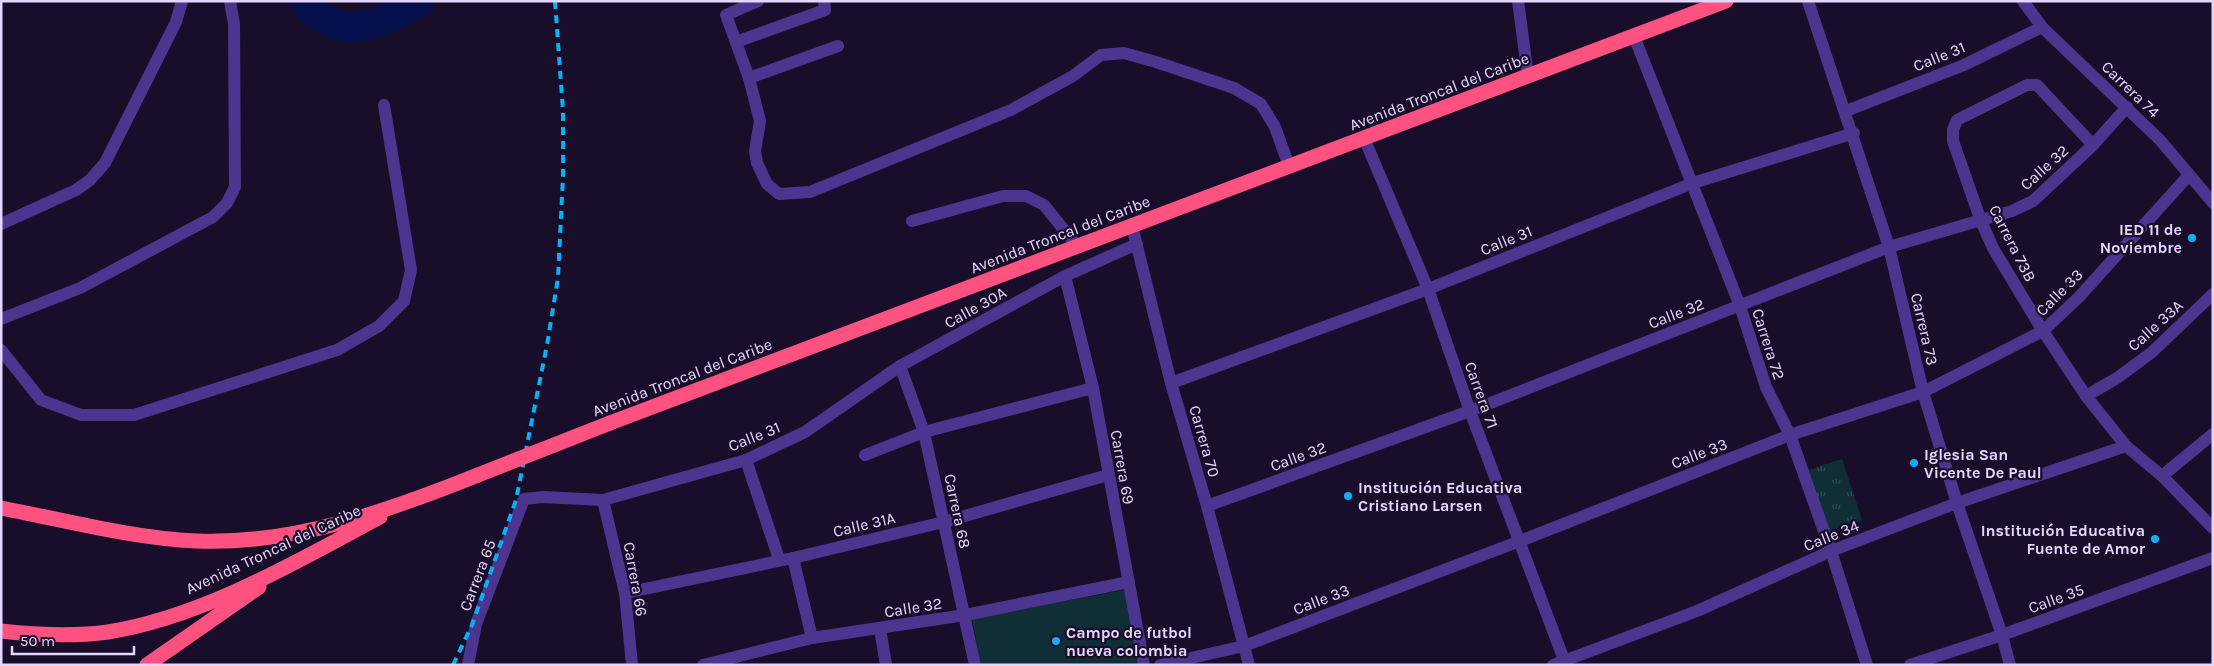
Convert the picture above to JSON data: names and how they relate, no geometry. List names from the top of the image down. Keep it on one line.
{"streets":{"highway":["Avenida Troncal del Caribe"],"street":["Calle 31","Carrera 74","Calle 32","Carrera 73B","Calle 33","Calle 30A","Calle 33A","Carrera 73","Carrera 72","Carrera 71","Carrera 70","Carrera 69","Carrera 68","Calle 31A","Calle 34","Carrera 65","Carrera 66","Calle 35"]},"crossings":[["Calle 31","Carrera 74"],["Calle 31","Calle 30A"],["Calle 31","Carrera 73"],["Calle 31","Carrera 72"],["Calle 31","Carrera 71"],["Calle 31","Carrera 70"],["Calle 31","Carrera 68"],["Calle 31","Carrera 65"],["Calle 31","Carrera 66"],["Carrera 74","Calle 32"],["Carrera 74","Calle 33"],["Avenida Troncal del Caribe","Carrera 72"],["Avenida Troncal del Caribe","Carrera 71"],["Avenida Troncal del Caribe","Carrera 70"],["Calle 32","Carrera 73B"],["Calle 32","Carrera 73"],["Calle 32","Carrera 72"],["Calle 32","Carrera 71"],["Calle 32","Carrera 70"],["Calle 32","Carrera 69"],["Calle 32","Carrera 68"],["Carrera 73B","Calle 33"],["Carrera 73B","Calle 33A"],["Carrera 73B","Calle 34"],["Calle 33","Carrera 73"],["Calle 33","Carrera 72"],["Calle 33","Carrera 71"],["Calle 33","Carrera 70"],["Calle 30A","Carrera 70"],["Calle 30A","Carrera 69"],["Calle 30A","Carrera 68"],["Carrera 73","Calle 34"],["Carrera 73","Calle 35"],["Carrera 72","Calle 34"],["Carrera 71","Calle 34"],["Carrera 69","Calle 31A"],["Carrera 68","Calle 31A"],["Calle 31A","Carrera 66"]],"places":["IED 11 de Noviembre","Iglesia San Vicente De Paul","Institución Educativa Cristiano Larsen","Institución Educativa Fuente de Amor","Campo de futbol nueva colombia"],"scale_bar":"50 m"}
